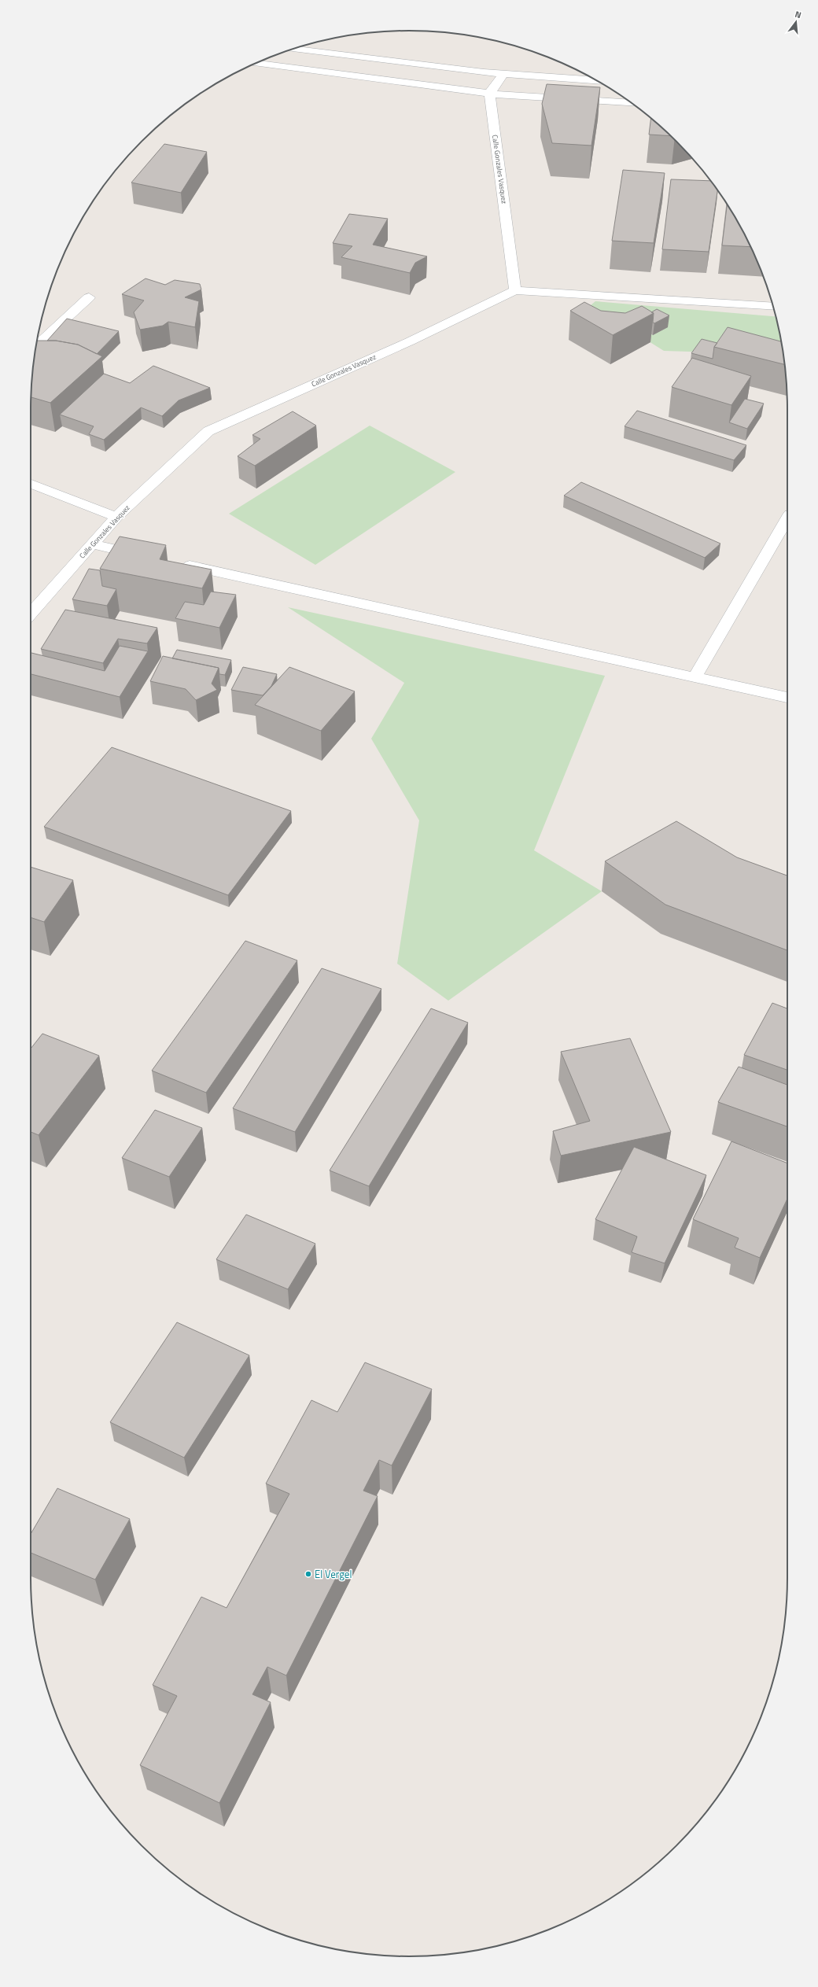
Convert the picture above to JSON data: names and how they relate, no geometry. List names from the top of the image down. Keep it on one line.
{"streets":{"street":["Calle Gonzales Vasquez"]},"places":["El Vergel"],"north":"top"}
